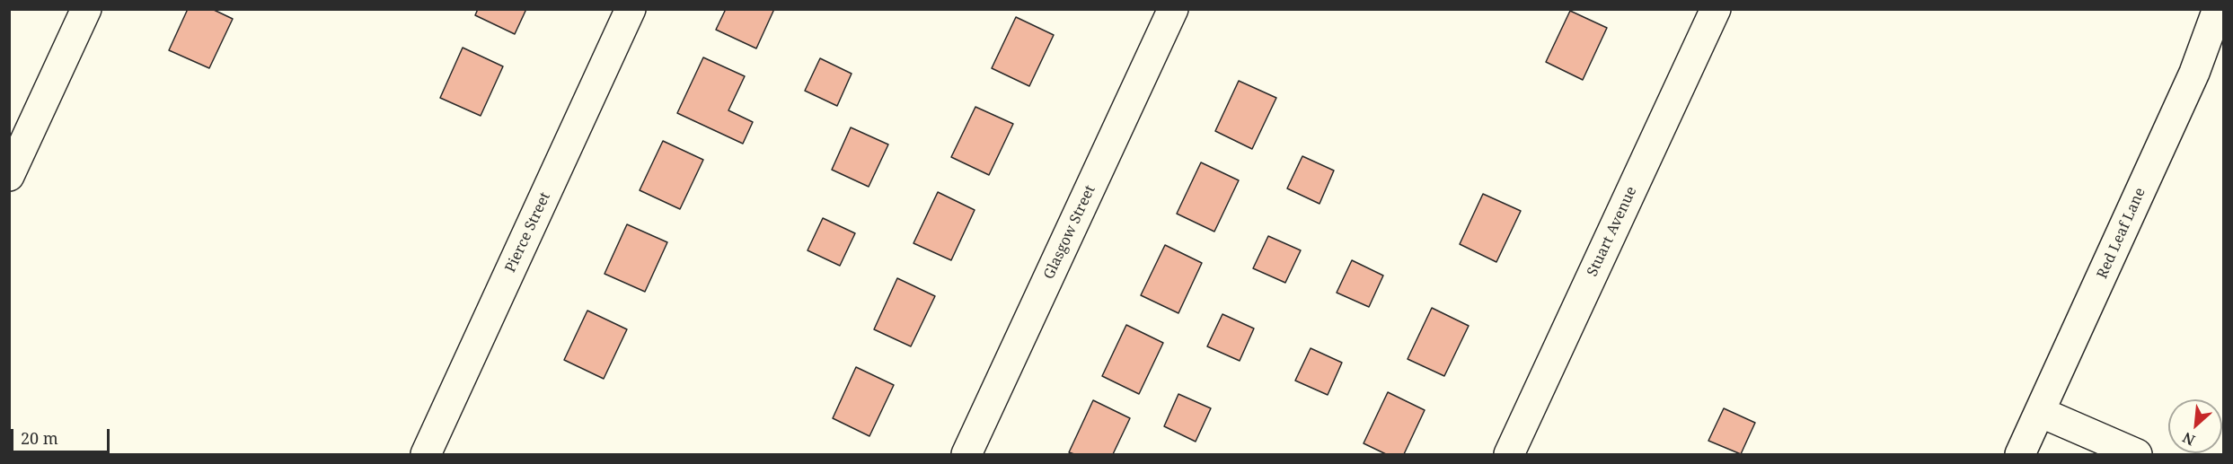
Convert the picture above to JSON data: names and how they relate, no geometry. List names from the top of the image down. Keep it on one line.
{"streets":{"street":["Stuart Avenue","Pierce Street","Glasgow Street","Red Leaf Lane"]},"scale_bar":"20 m","north":"bottom left"}
